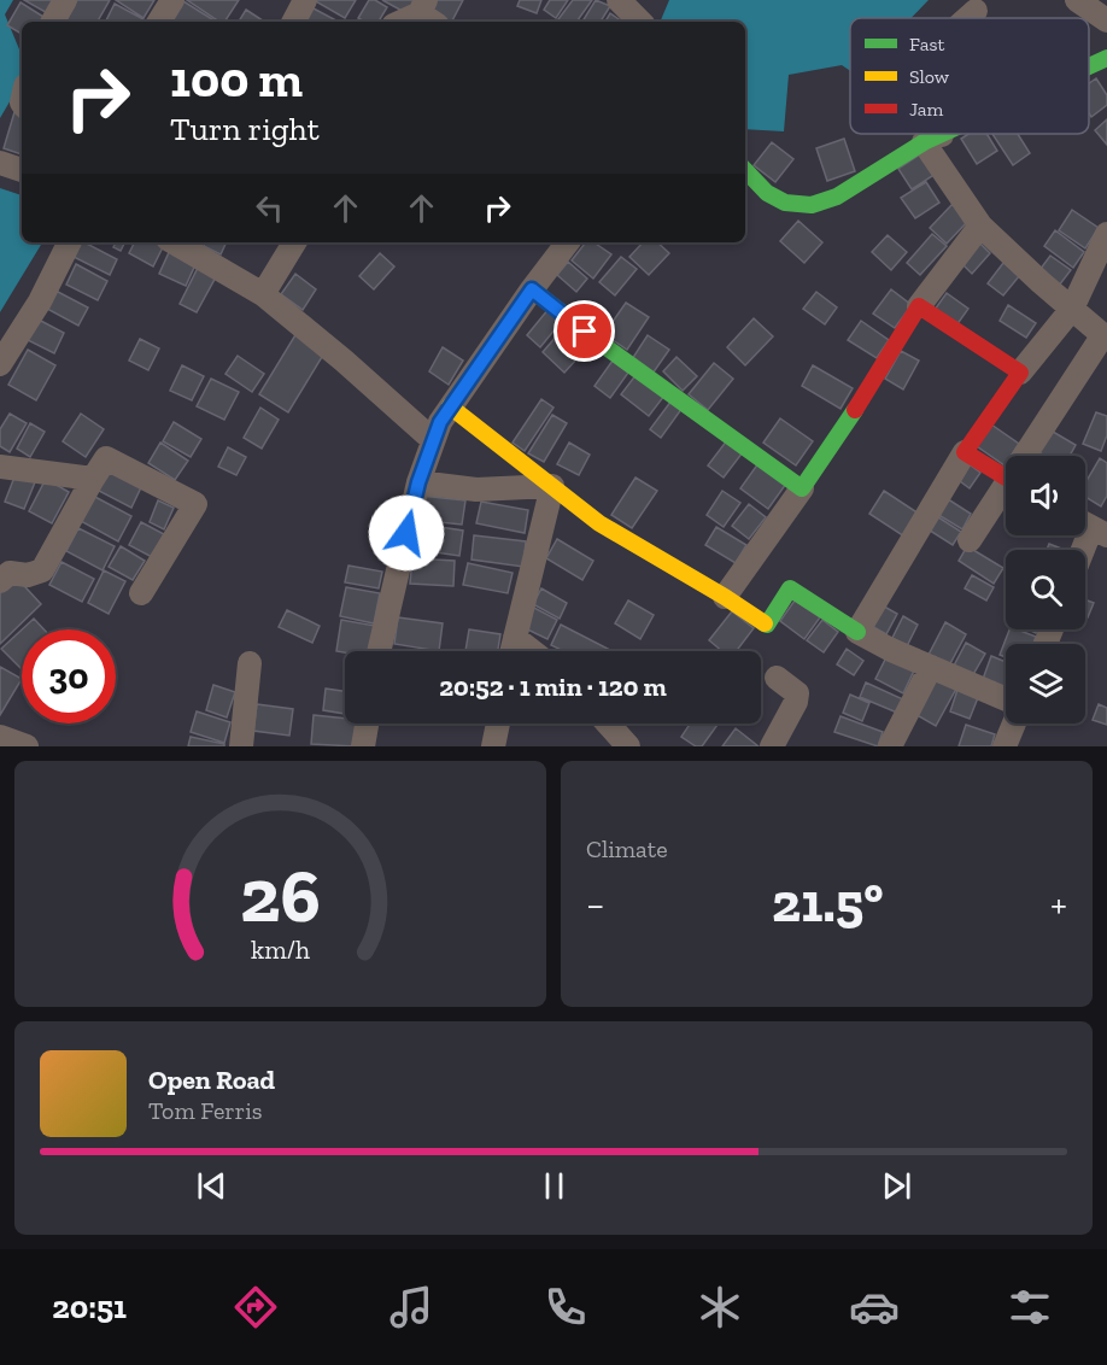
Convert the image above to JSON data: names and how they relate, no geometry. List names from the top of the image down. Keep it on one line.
{"legend":["Fast","Slow","Jam"],"page":{"turn":["100 m","Turn right"],"limit":"30","trip":"20:52 · 1 min · 120 m","tile":"Climate","heat":["−","21.5°","+"],"song":["Open Road","Tom Ferris"],"tabs":"20:51","gauge":["26","km/h"]}}
